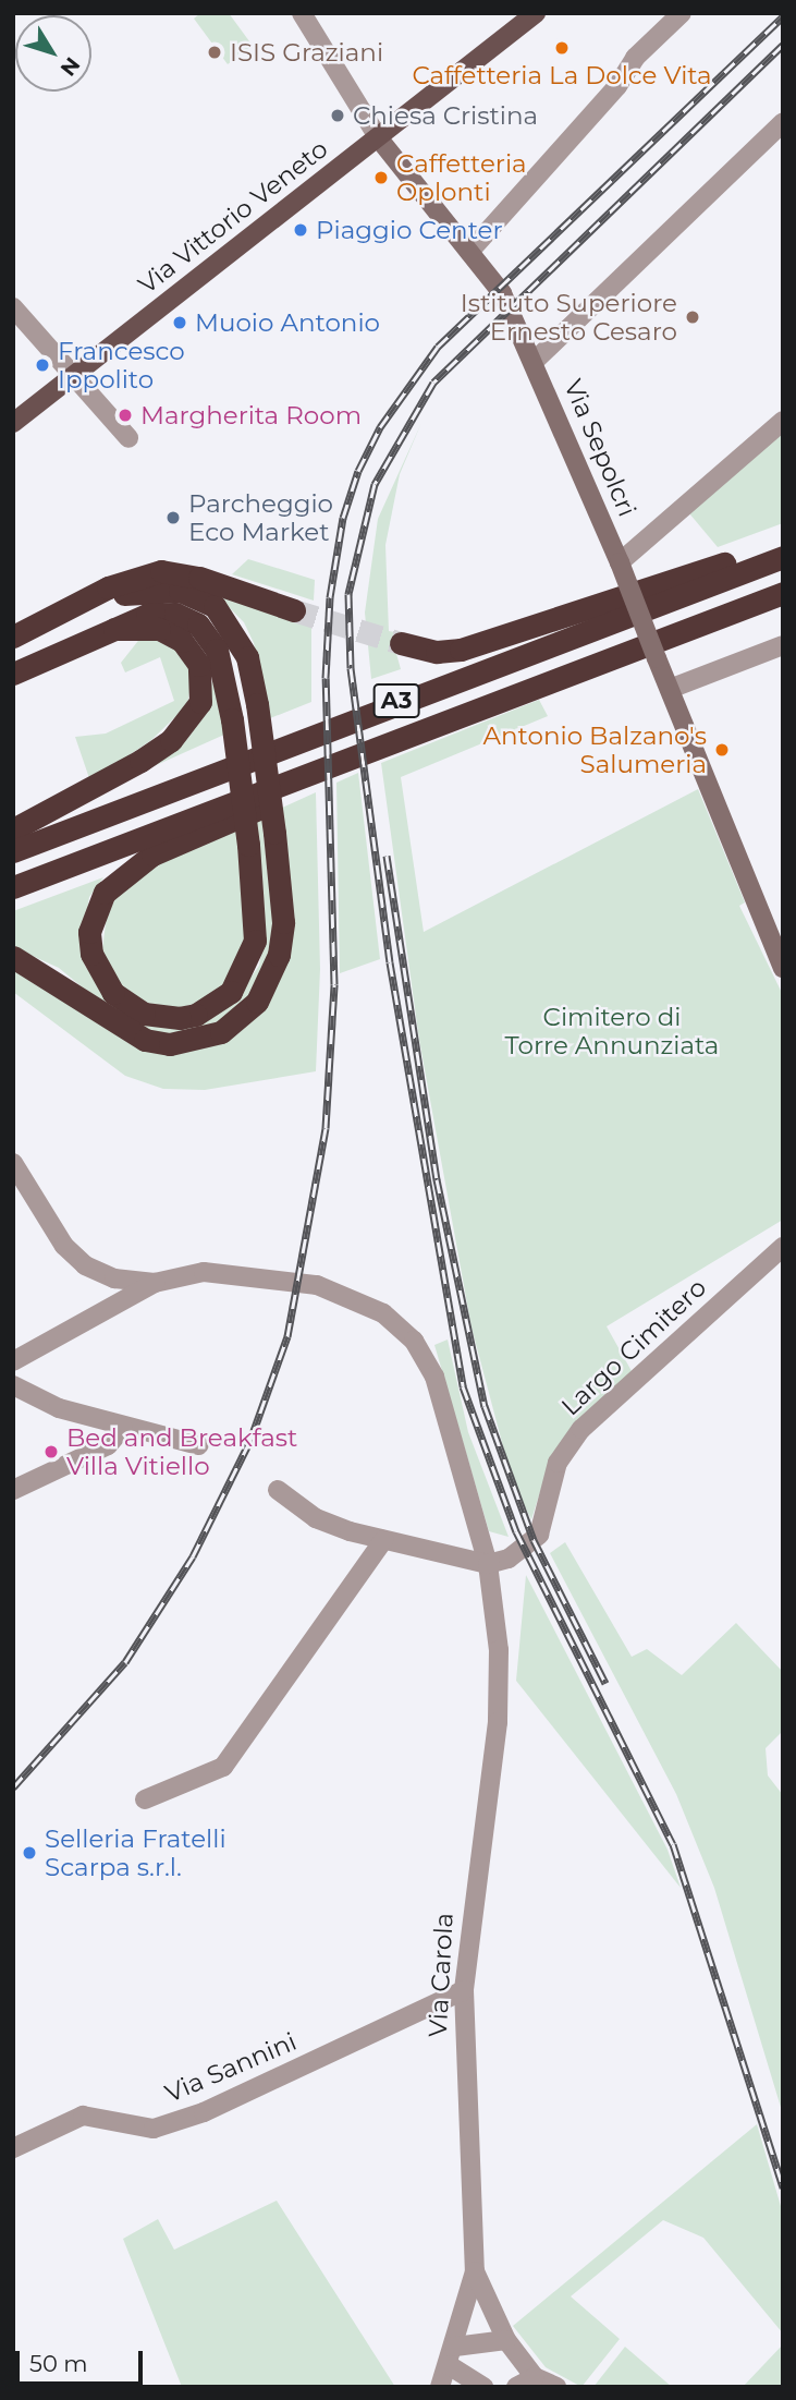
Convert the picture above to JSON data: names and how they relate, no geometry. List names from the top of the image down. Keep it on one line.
{"streets":{"highway":["A3"],"main road":["Via Vittorio Veneto"],"street":["Via Sepolcri","Largo Cimitero","Via Carola","Via Sannini"]},"crossings":[["Via Vittorio Veneto","Via Sepolcri"],["Largo Cimitero","Via Carola"],["Via Carola","Via Sannini"]],"parks":["Cimitero di Torre Annunziata"],"places":["Caffetteria La Dolce Vita","ISIS Graziani","Chiesa Cristina","Caffetteria Oplonti","Piaggio Center","Istituto Superiore Ernesto Cesaro","Muoio Antonio","Francesco Ippolito","Margherita Room","Parcheggio Eco Market","Antonio Balzano's Salumeria","Bed and Breakfast Villa Vitiello","Selleria Fratelli Scarpa s.r.l."],"scale_bar":"50 m","north":"bottom right"}
